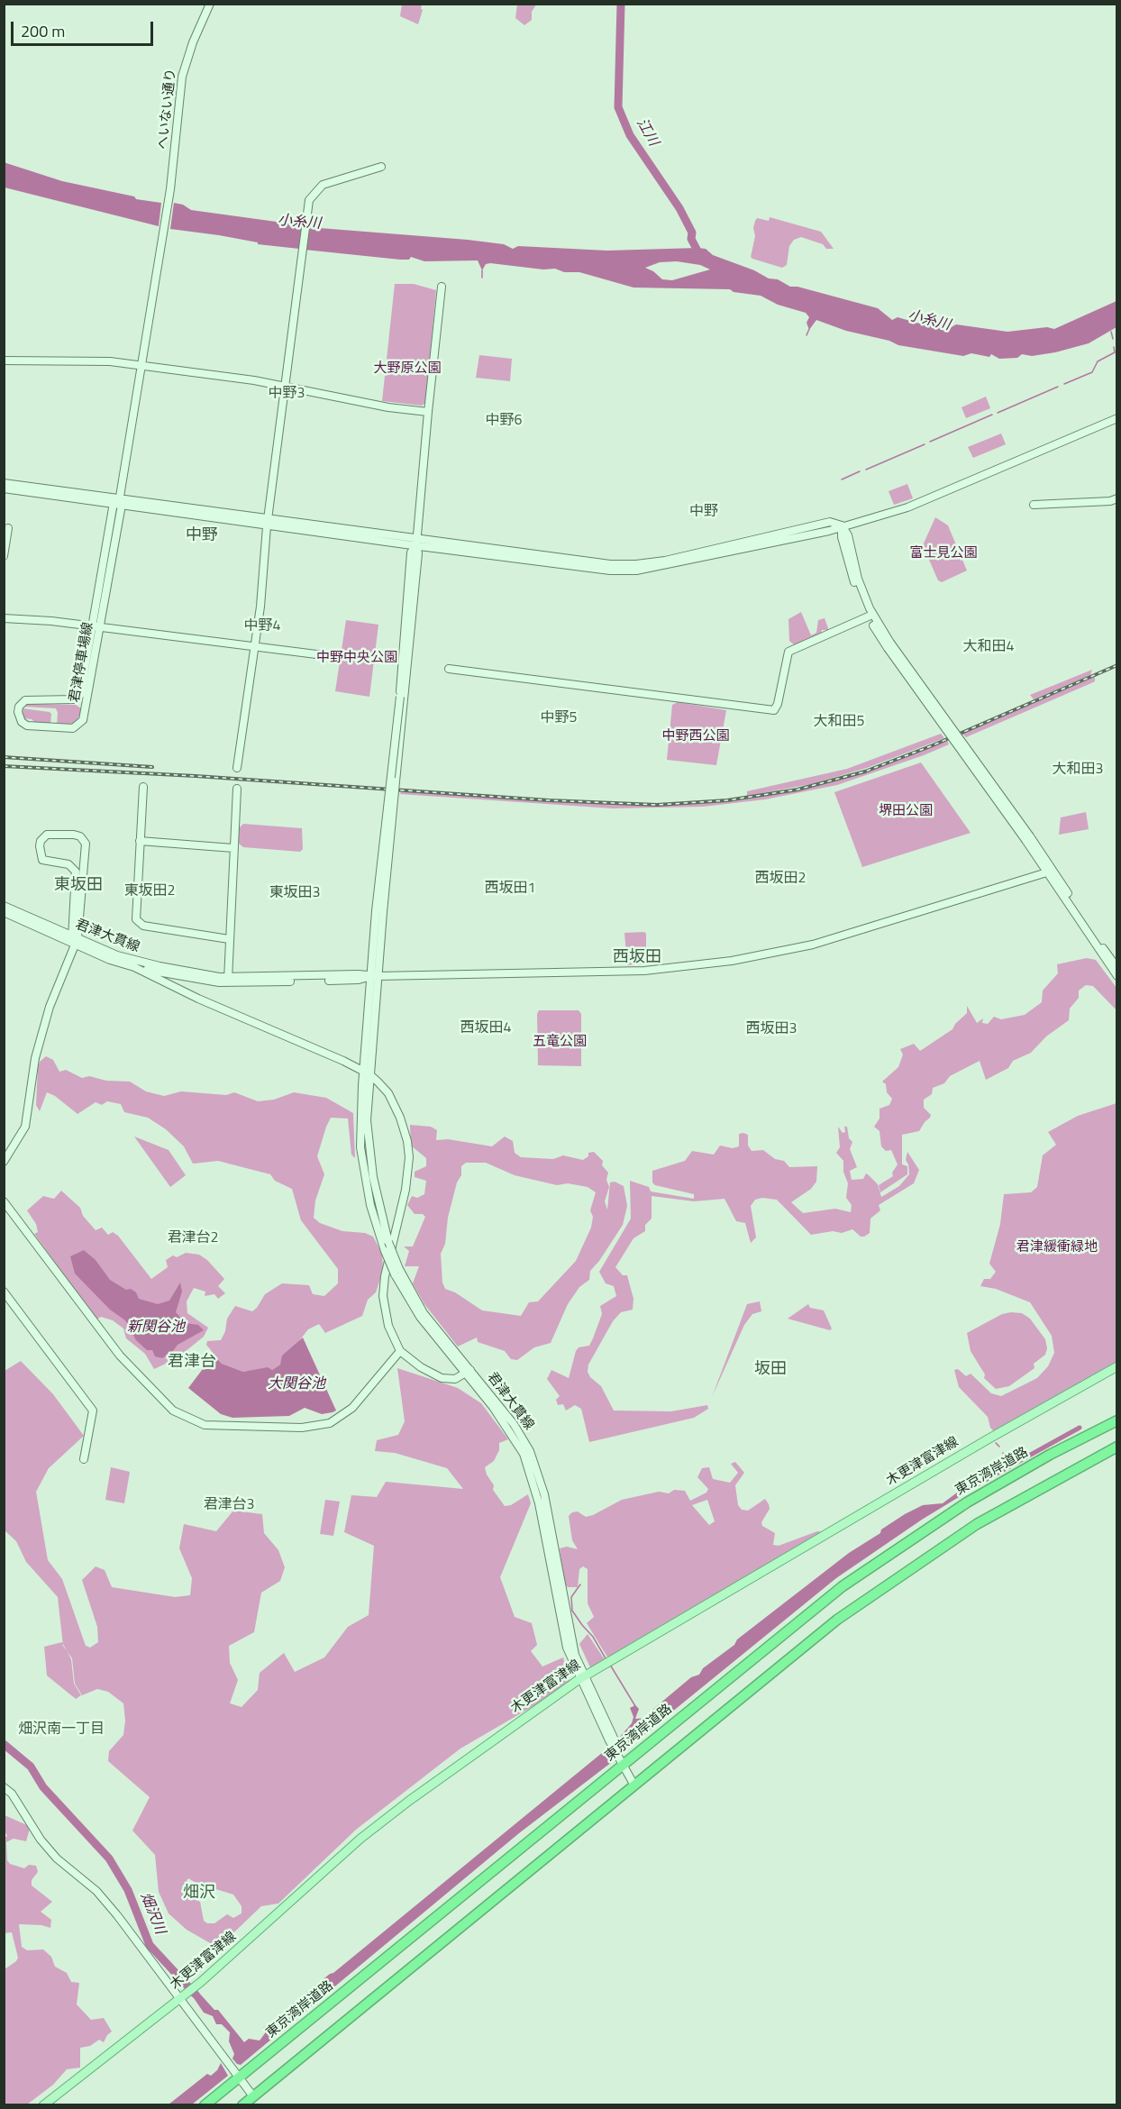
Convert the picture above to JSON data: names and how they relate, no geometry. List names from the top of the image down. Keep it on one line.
{"streets":{"highway":["東京湾岸道路"],"main road":["木更津富津線"],"street":["へいない通り","君津停車場線","君津大貫線"]},"crossings":[["へいない通り","君津停車場線"],["君津大貫線","木更津富津線"],["君津大貫線","東京湾岸道路"]],"districts":["中野3","中野6","中野","中野","中野4","大和田4","中野5","大和田5","大和田3","西坂田2","東坂田","西坂田1","東坂田2","東坂田3","西坂田","西坂田4","西坂田3","君津台2","君津台","坂田","君津台3","畑沢南一丁目","畑沢"],"water":["江川","小糸川","新関谷池","大関谷池","畑沢川"],"parks":["大野原公園","富士見公園","中野中央公園","中野西公園","堺田公園","五竜公園","君津緩衝緑地"],"scale_bar":"200 m"}
